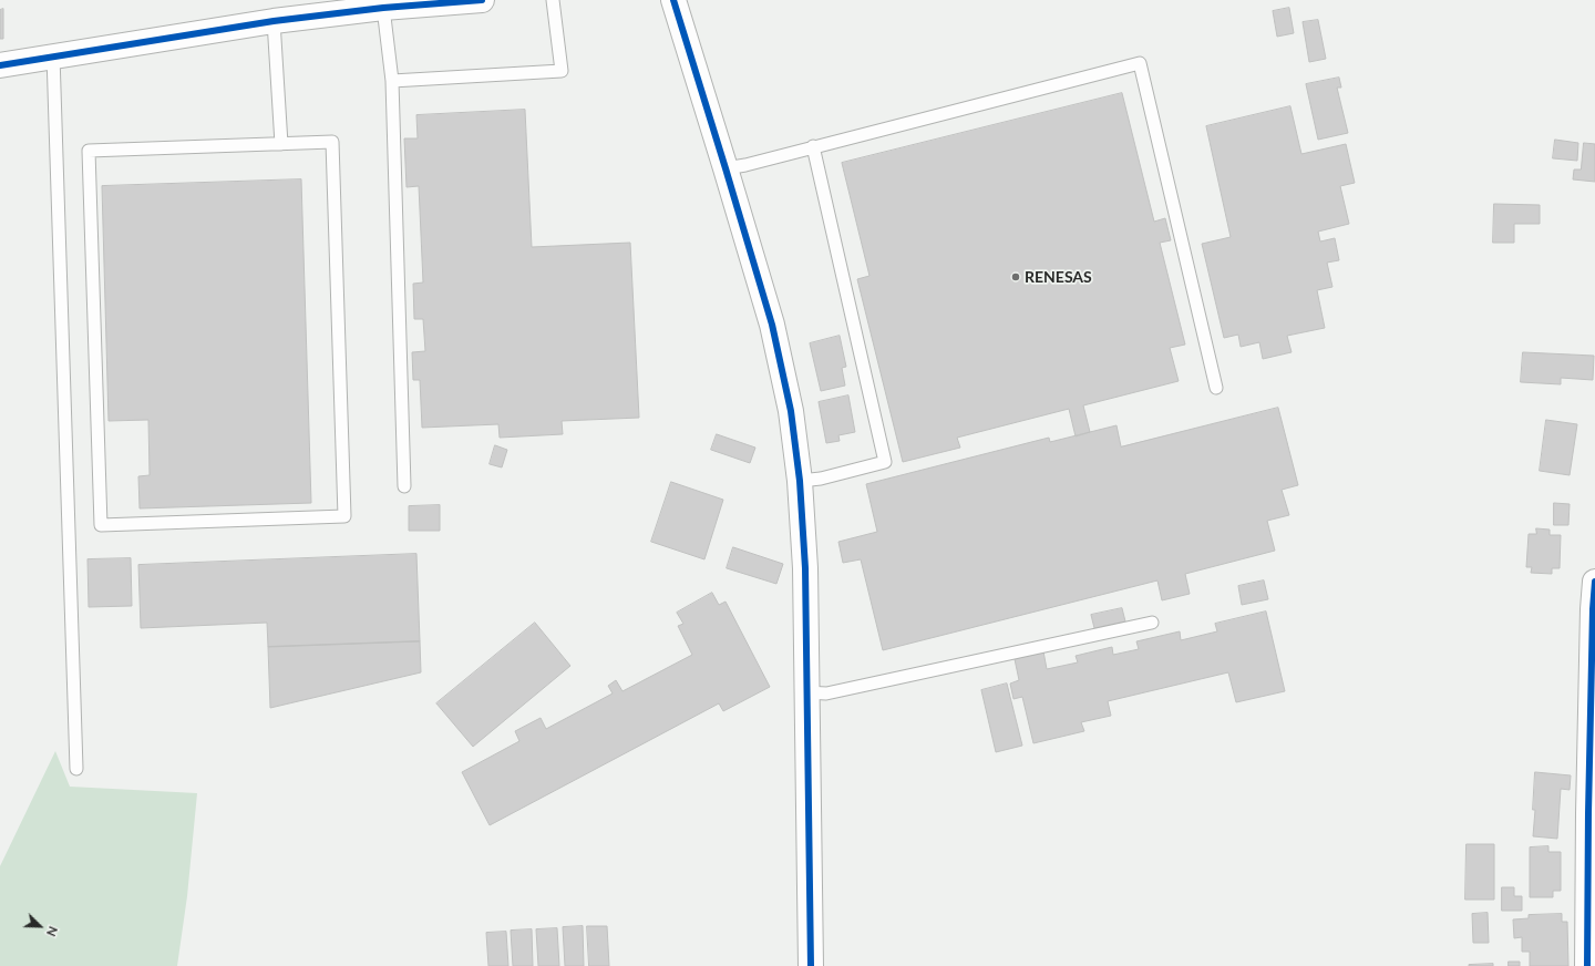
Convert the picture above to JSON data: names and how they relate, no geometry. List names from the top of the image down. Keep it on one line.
{"places":["RENESAS"],"north":"bottom right"}
